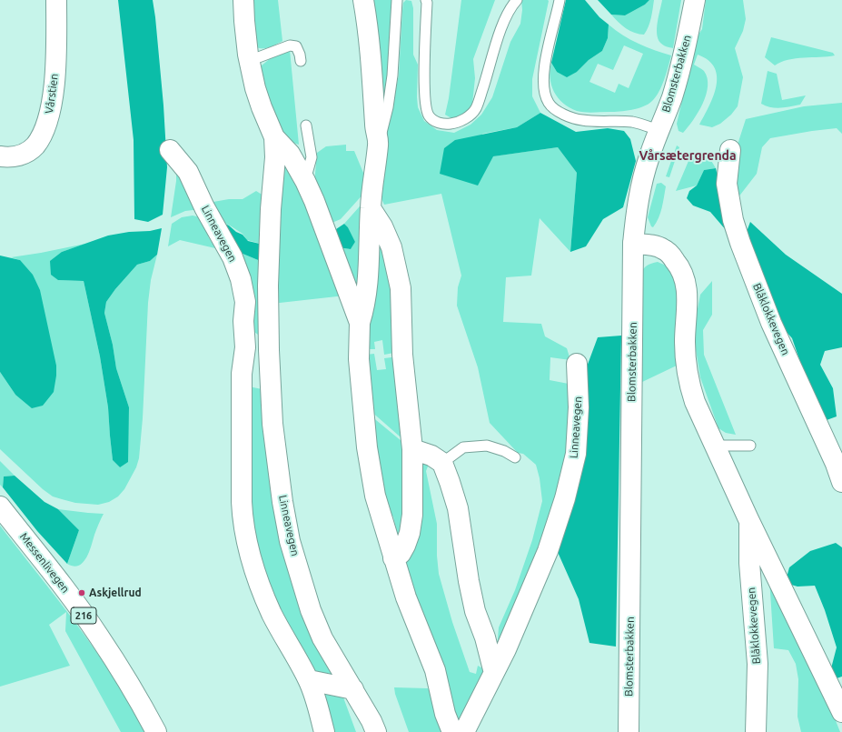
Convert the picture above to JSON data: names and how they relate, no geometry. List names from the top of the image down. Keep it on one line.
{"streets":{"street":["Blomsterbakken","Vårstien","Linneavegen","Blåklokkevegen","Messenlivegen","216"]},"crossings":[["Blomsterbakken","Blåklokkevegen"]],"districts":["Vårsætergrenda"],"places":["Askjellrud"]}
